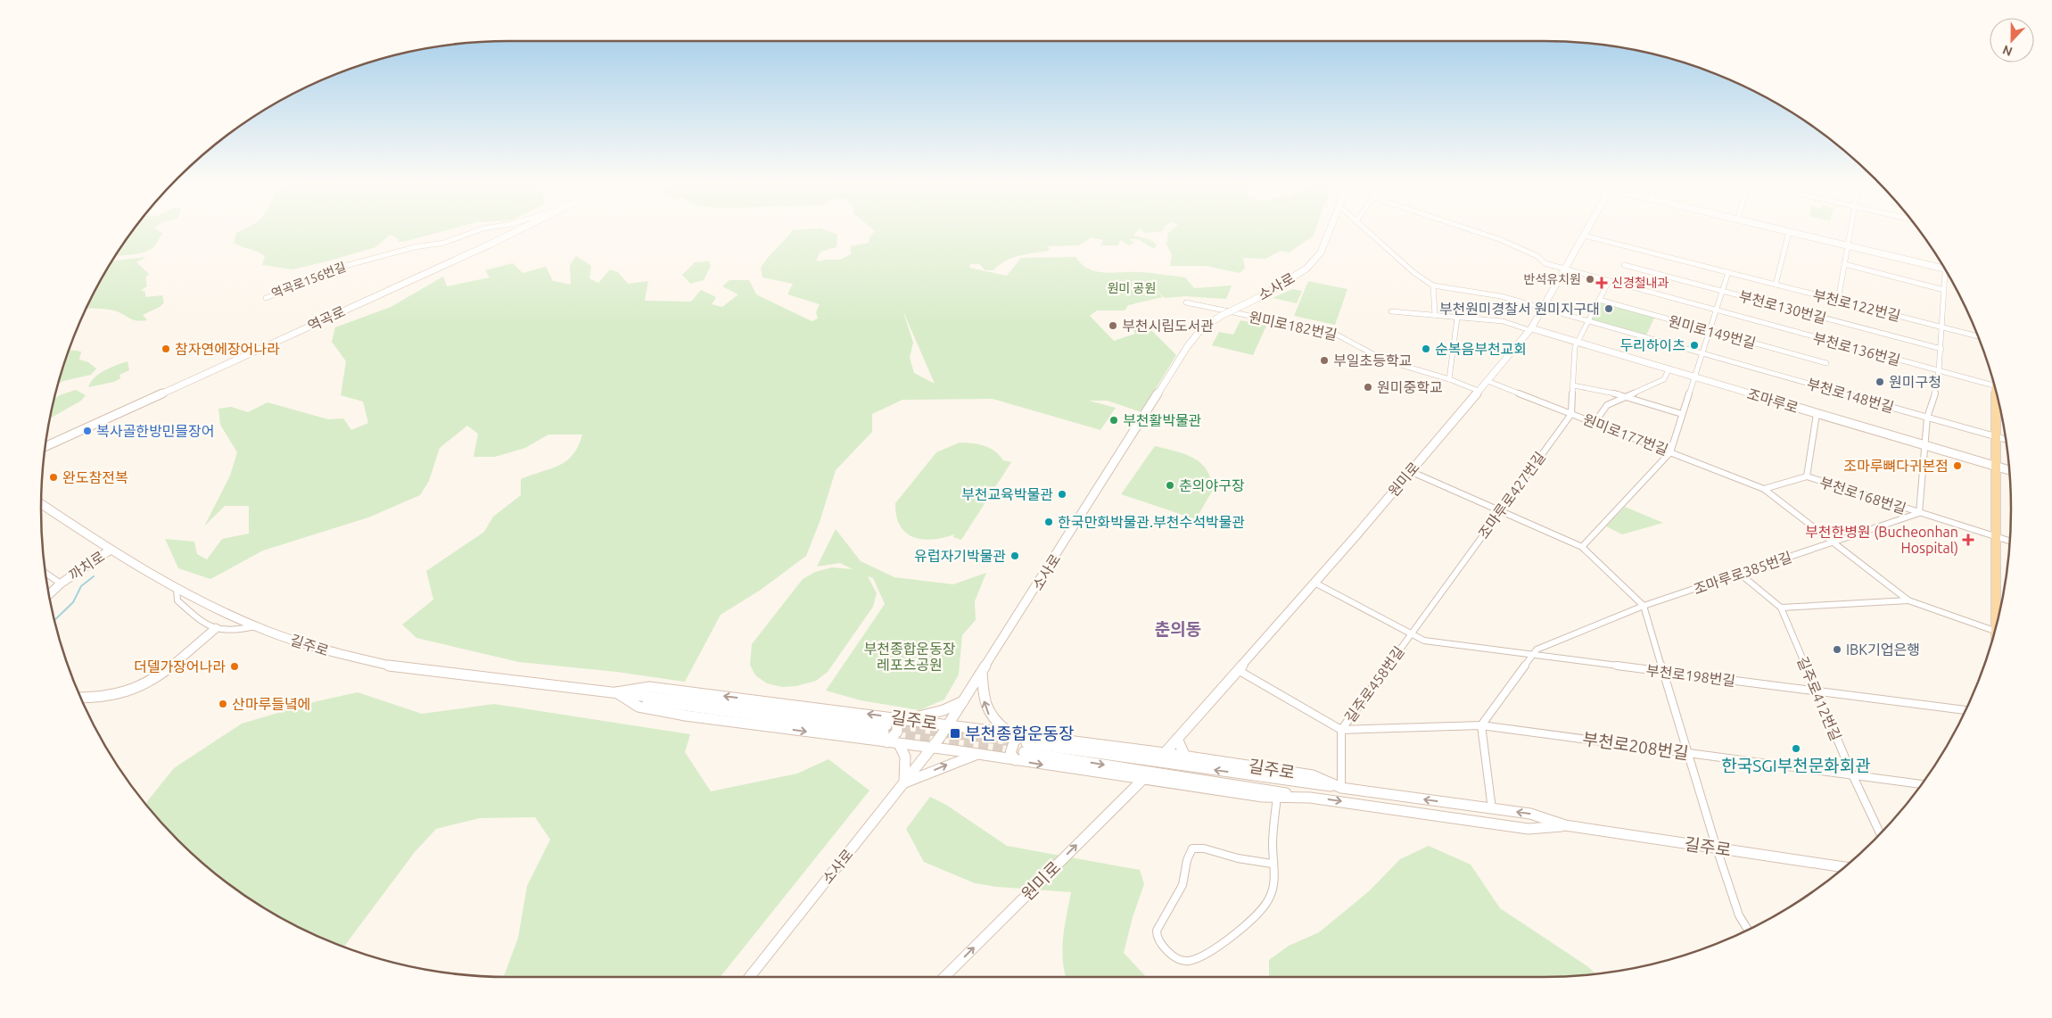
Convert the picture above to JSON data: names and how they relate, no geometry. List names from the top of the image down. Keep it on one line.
{"streets":{"street":["역곡로156번길","소사로","부천로122번길","부천로130번길","역곡로","원미로182번길","원미로149번길","부천로136번길","부천로148번길","조마루로","원미로177번길","원미로","조마루로427번길","부천로168번길","까치로","조마루로385번길","길주로","부천로198번길","길주로458번길","길주로412번길","부천로208번길"]},"crossings":[["소사로","길주로"],["부천로122번길","원미로"],["원미로182번길","원미로"],["부천로136번길","원미로"],["부천로148번길","원미로"],["조마루로","원미로"],["원미로177번길","원미로"],["원미로177번길","조마루로427번길"],["원미로","길주로"],["원미로","부천로198번길"],["조마루로427번길","부천로198번길"],["조마루로427번길","길주로458번길"],["부천로168번길","조마루로385번길"],["까치로","길주로"],["조마루로385번길","부천로198번길"],["조마루로385번길","길주로412번길"],["길주로","길주로458번길"],["부천로198번길","길주로458번길"],["부천로198번길","길주로412번길"],["길주로458번길","부천로208번길"],["길주로412번길","부천로208번길"]],"districts":["춘의동"],"parks":["원미 공원","부천종합운동장 레포츠공원"],"places":{"other":["반석유치원","부천원미경찰서 원미지구대","부천시립도서관","두리하이츠","참자연에장어나라","순복음부천교회","부일초등학교","원미구청","원미중학교","부천활박물관","복사골한방민믈장어","조마루뼈다귀본점","완도참전복","춘의야구장","부천교육박물관","한국만화박물관.부천수석박물관","유럽자기박물관","IBK기업은행","더델가장어나라","산마루들녘에","한국SGI부천문화회관"],"health":["신경철내과","부천한병원 (Bucheonhan Hospital)"],"transit":["부천종합운동장"]},"north":"bottom"}
